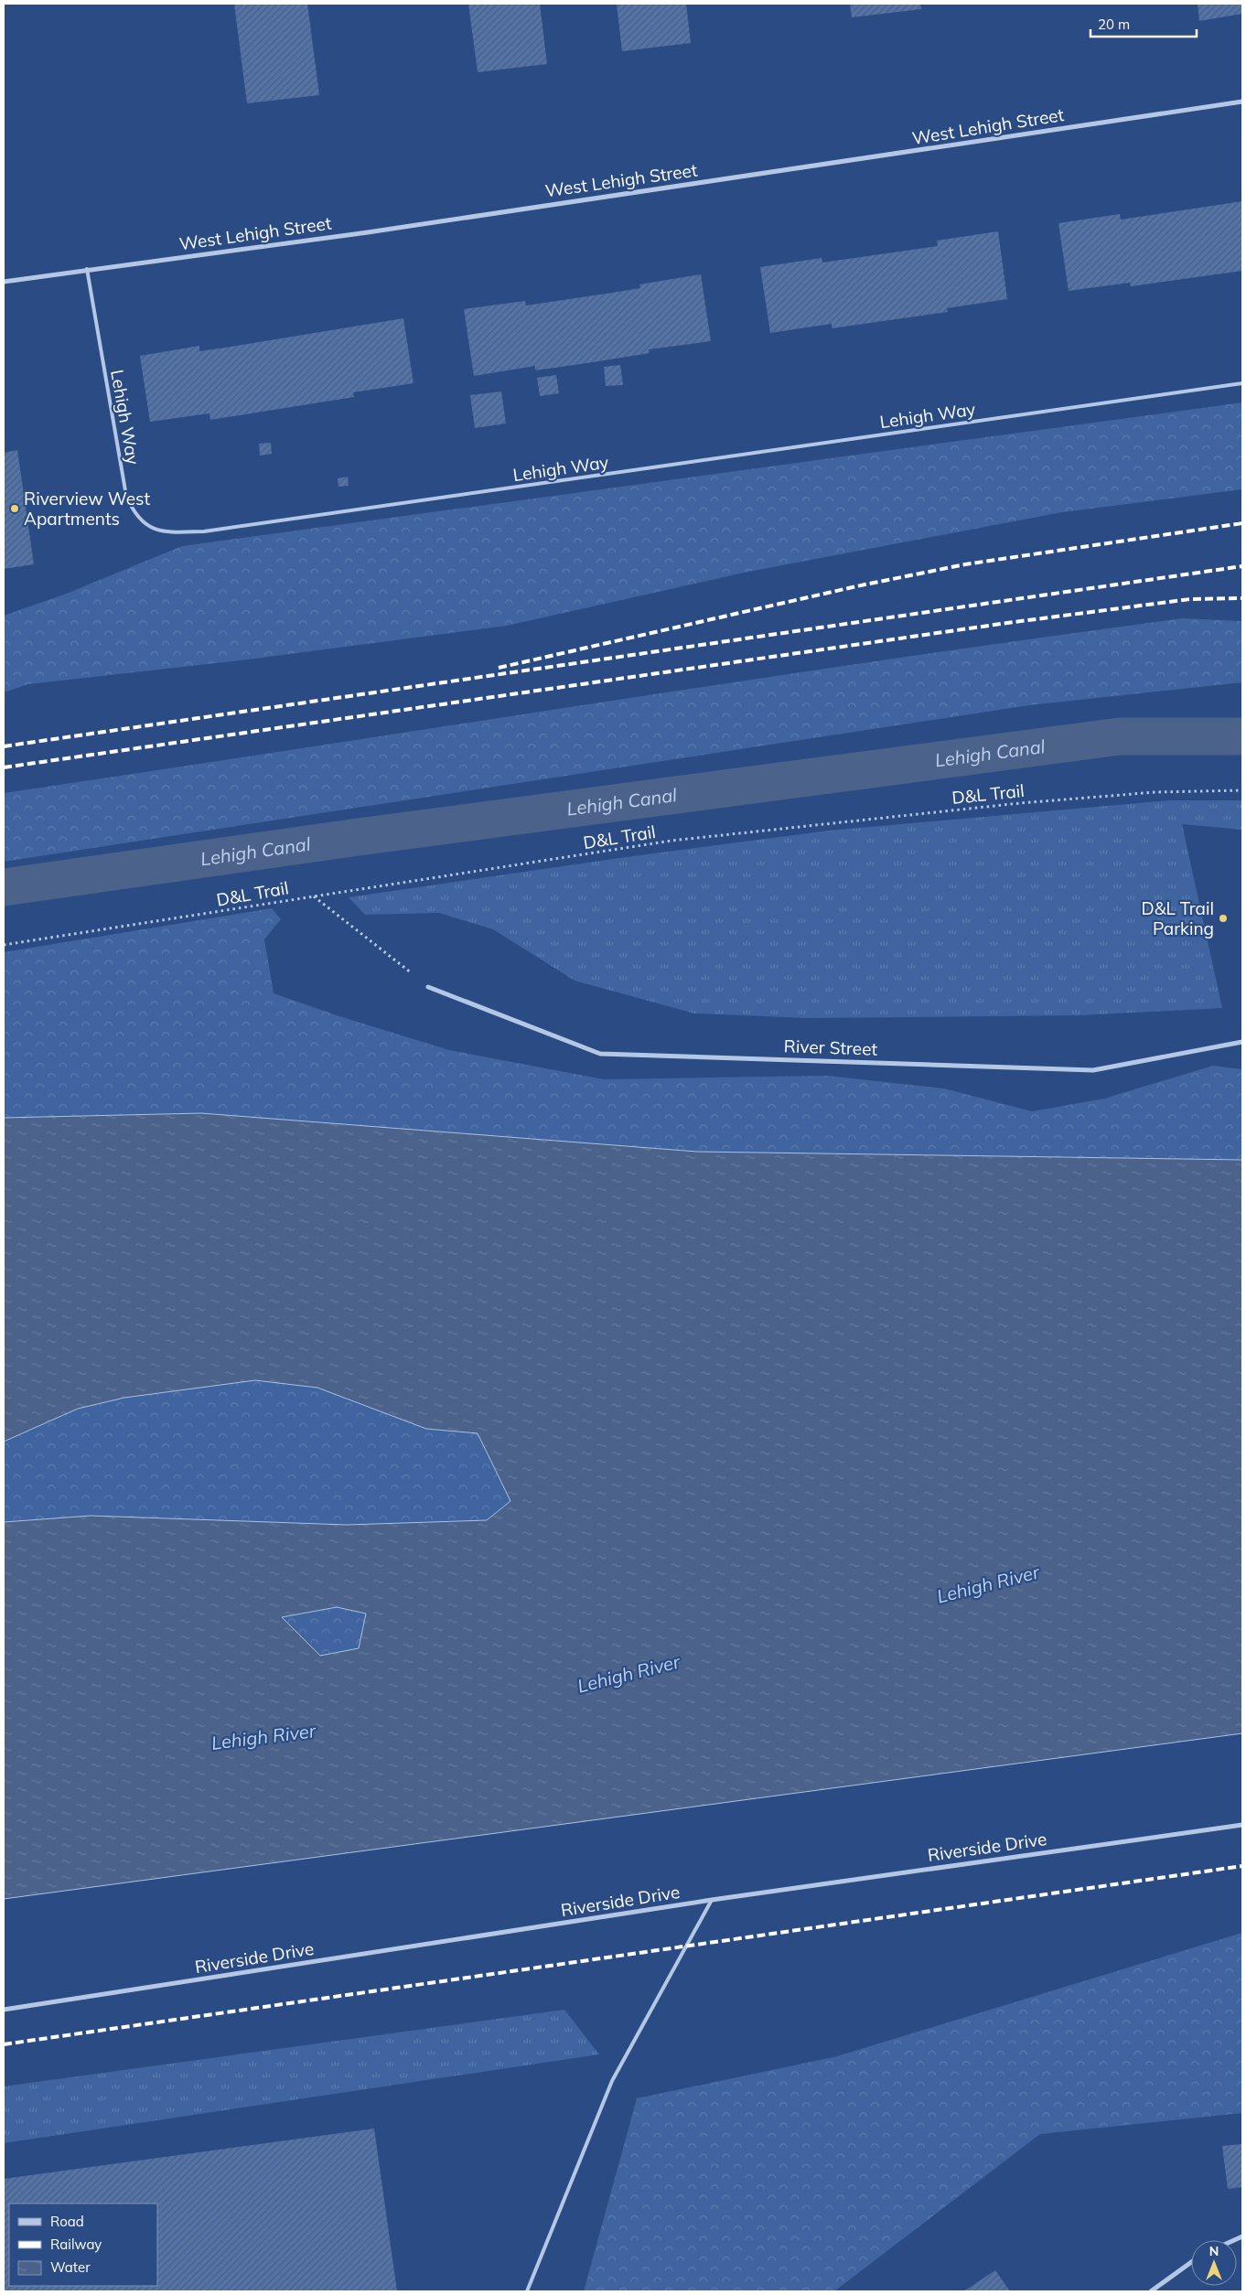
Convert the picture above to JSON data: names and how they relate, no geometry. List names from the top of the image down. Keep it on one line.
{"streets":{"street":["West Lehigh Street","River Street","Riverside Drive"],"lane":["Lehigh Way"],"path":["D&L Trail"]},"crossings":[["West Lehigh Street","Lehigh Way"]],"water":["Lehigh Canal","Lehigh River"],"places":["Riverview West Apartments","D&L Trail Parking"],"legend":["Road","Railway","Water"],"scale_bar":"20 m","north":"top"}
